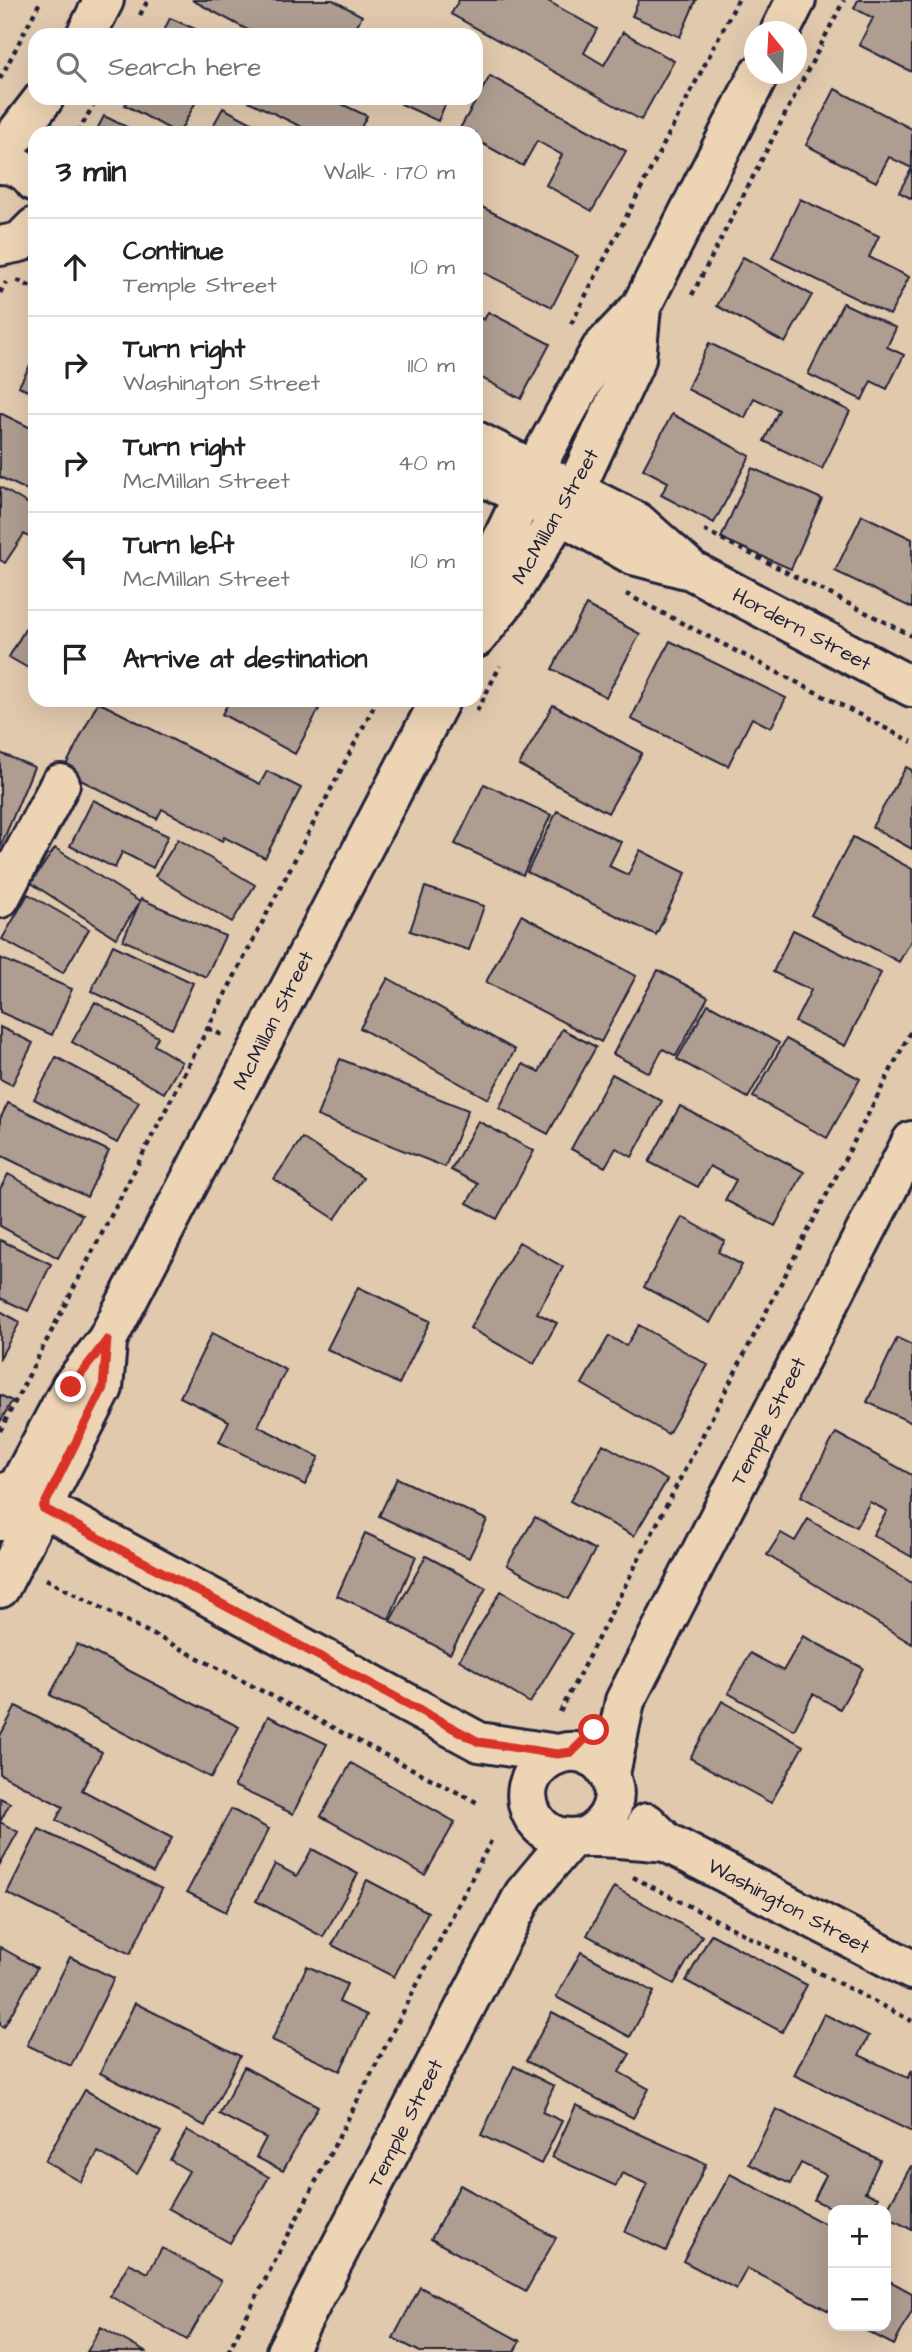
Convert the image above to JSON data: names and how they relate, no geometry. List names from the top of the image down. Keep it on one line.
{"streets":{"street":["McMillan Street","Hordern Street","Temple Street","Washington Street"]},"crossings":[["McMillan Street","Hordern Street"],["Temple Street","Washington Street"]],"north":"top","page":{"search":"Search here","heading":["3 min","Walk · 170 m"],"list":[["Continue","Temple Street","10 m"],["Turn right","Washington Street","110 m"],["Turn right","McMillan Street","40 m"],["Turn left","McMillan Street","10 m"],"Arrive at destination"],"map_buttons":["+","−"]}}
